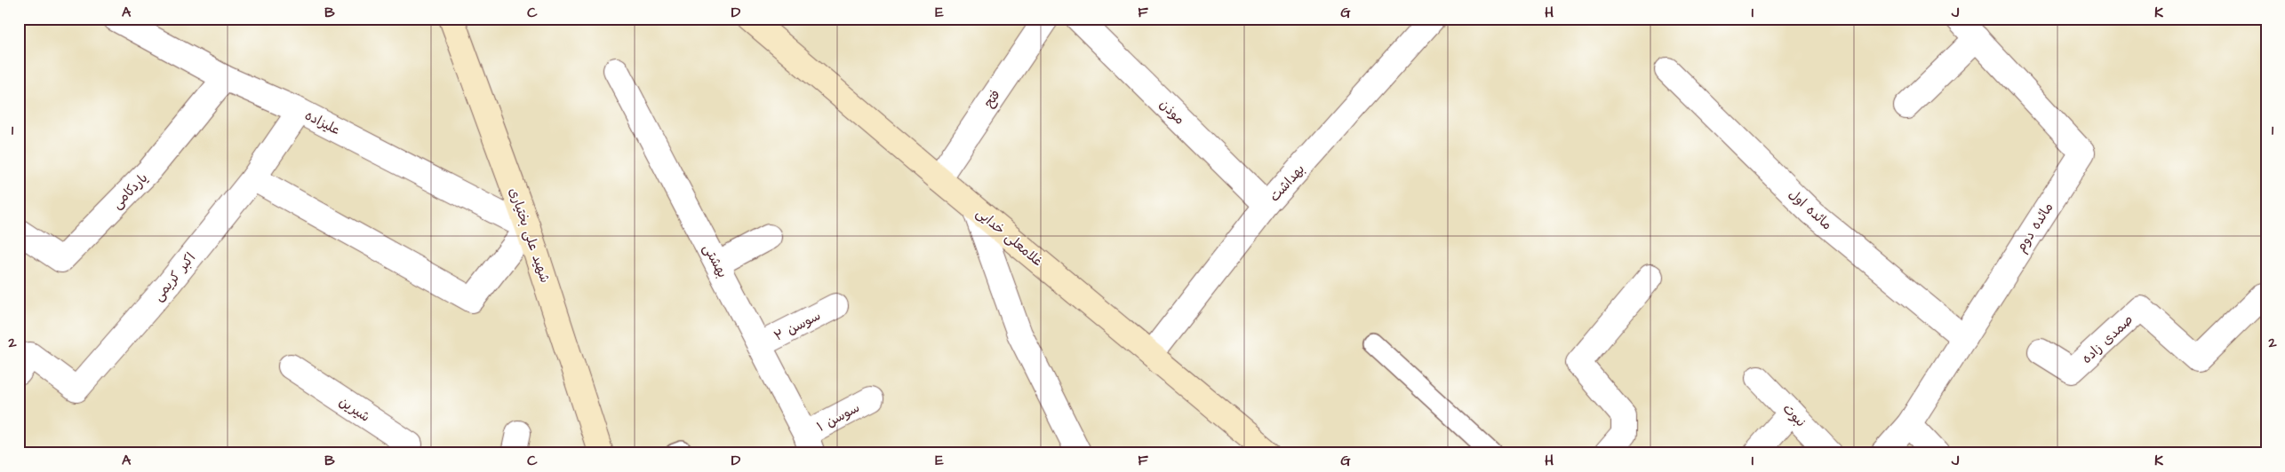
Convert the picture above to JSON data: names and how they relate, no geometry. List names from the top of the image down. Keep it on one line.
{"streets":{"street":["فتح","موذن","علیزاده","بهداشت","یاردکامی","مائده اول","مائده دوم","شهید علی بختیاری","غلامعلی خدایی","بهشتی","اکبر کریمی","سوسن ۲","صمدی زاده","شیرین","نبوت","سوسن ۱"]},"crossings":[["فتح","غلامعلی خدایی"],["موذن","بهداشت"],["علیزاده","یاردکامی"],["علیزاده","شهید علی بختیاری"],["علیزاده","اکبر کریمی"],["بهداشت","غلامعلی خدایی"],["مائده اول","مائده دوم"],["بهشتی","سوسن ۲"],["بهشتی","سوسن ۱"]],"grid":{"columns":["A","B","C","D","E","F","G","H","I","J","K"],"rows":["1","2"]}}
